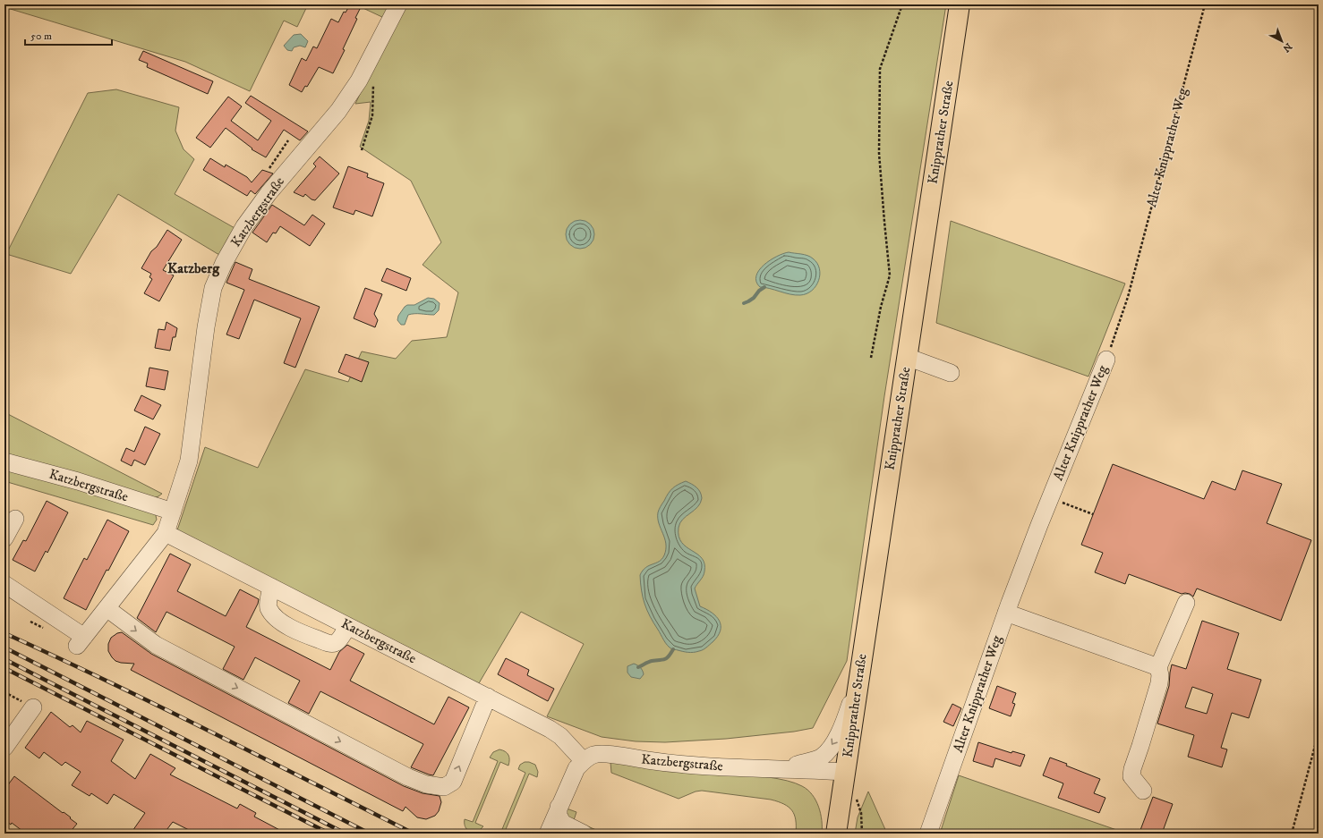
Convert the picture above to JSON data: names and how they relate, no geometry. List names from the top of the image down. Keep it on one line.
{"streets":{"main road":["Knipprather Straße"],"street":["Alter Knipprather Weg","Katzbergstraße"]},"crossings":[["Knipprather Straße","Katzbergstraße"]],"districts":["Katzberg"],"scale_bar":"50 m","north":"bottom right"}
